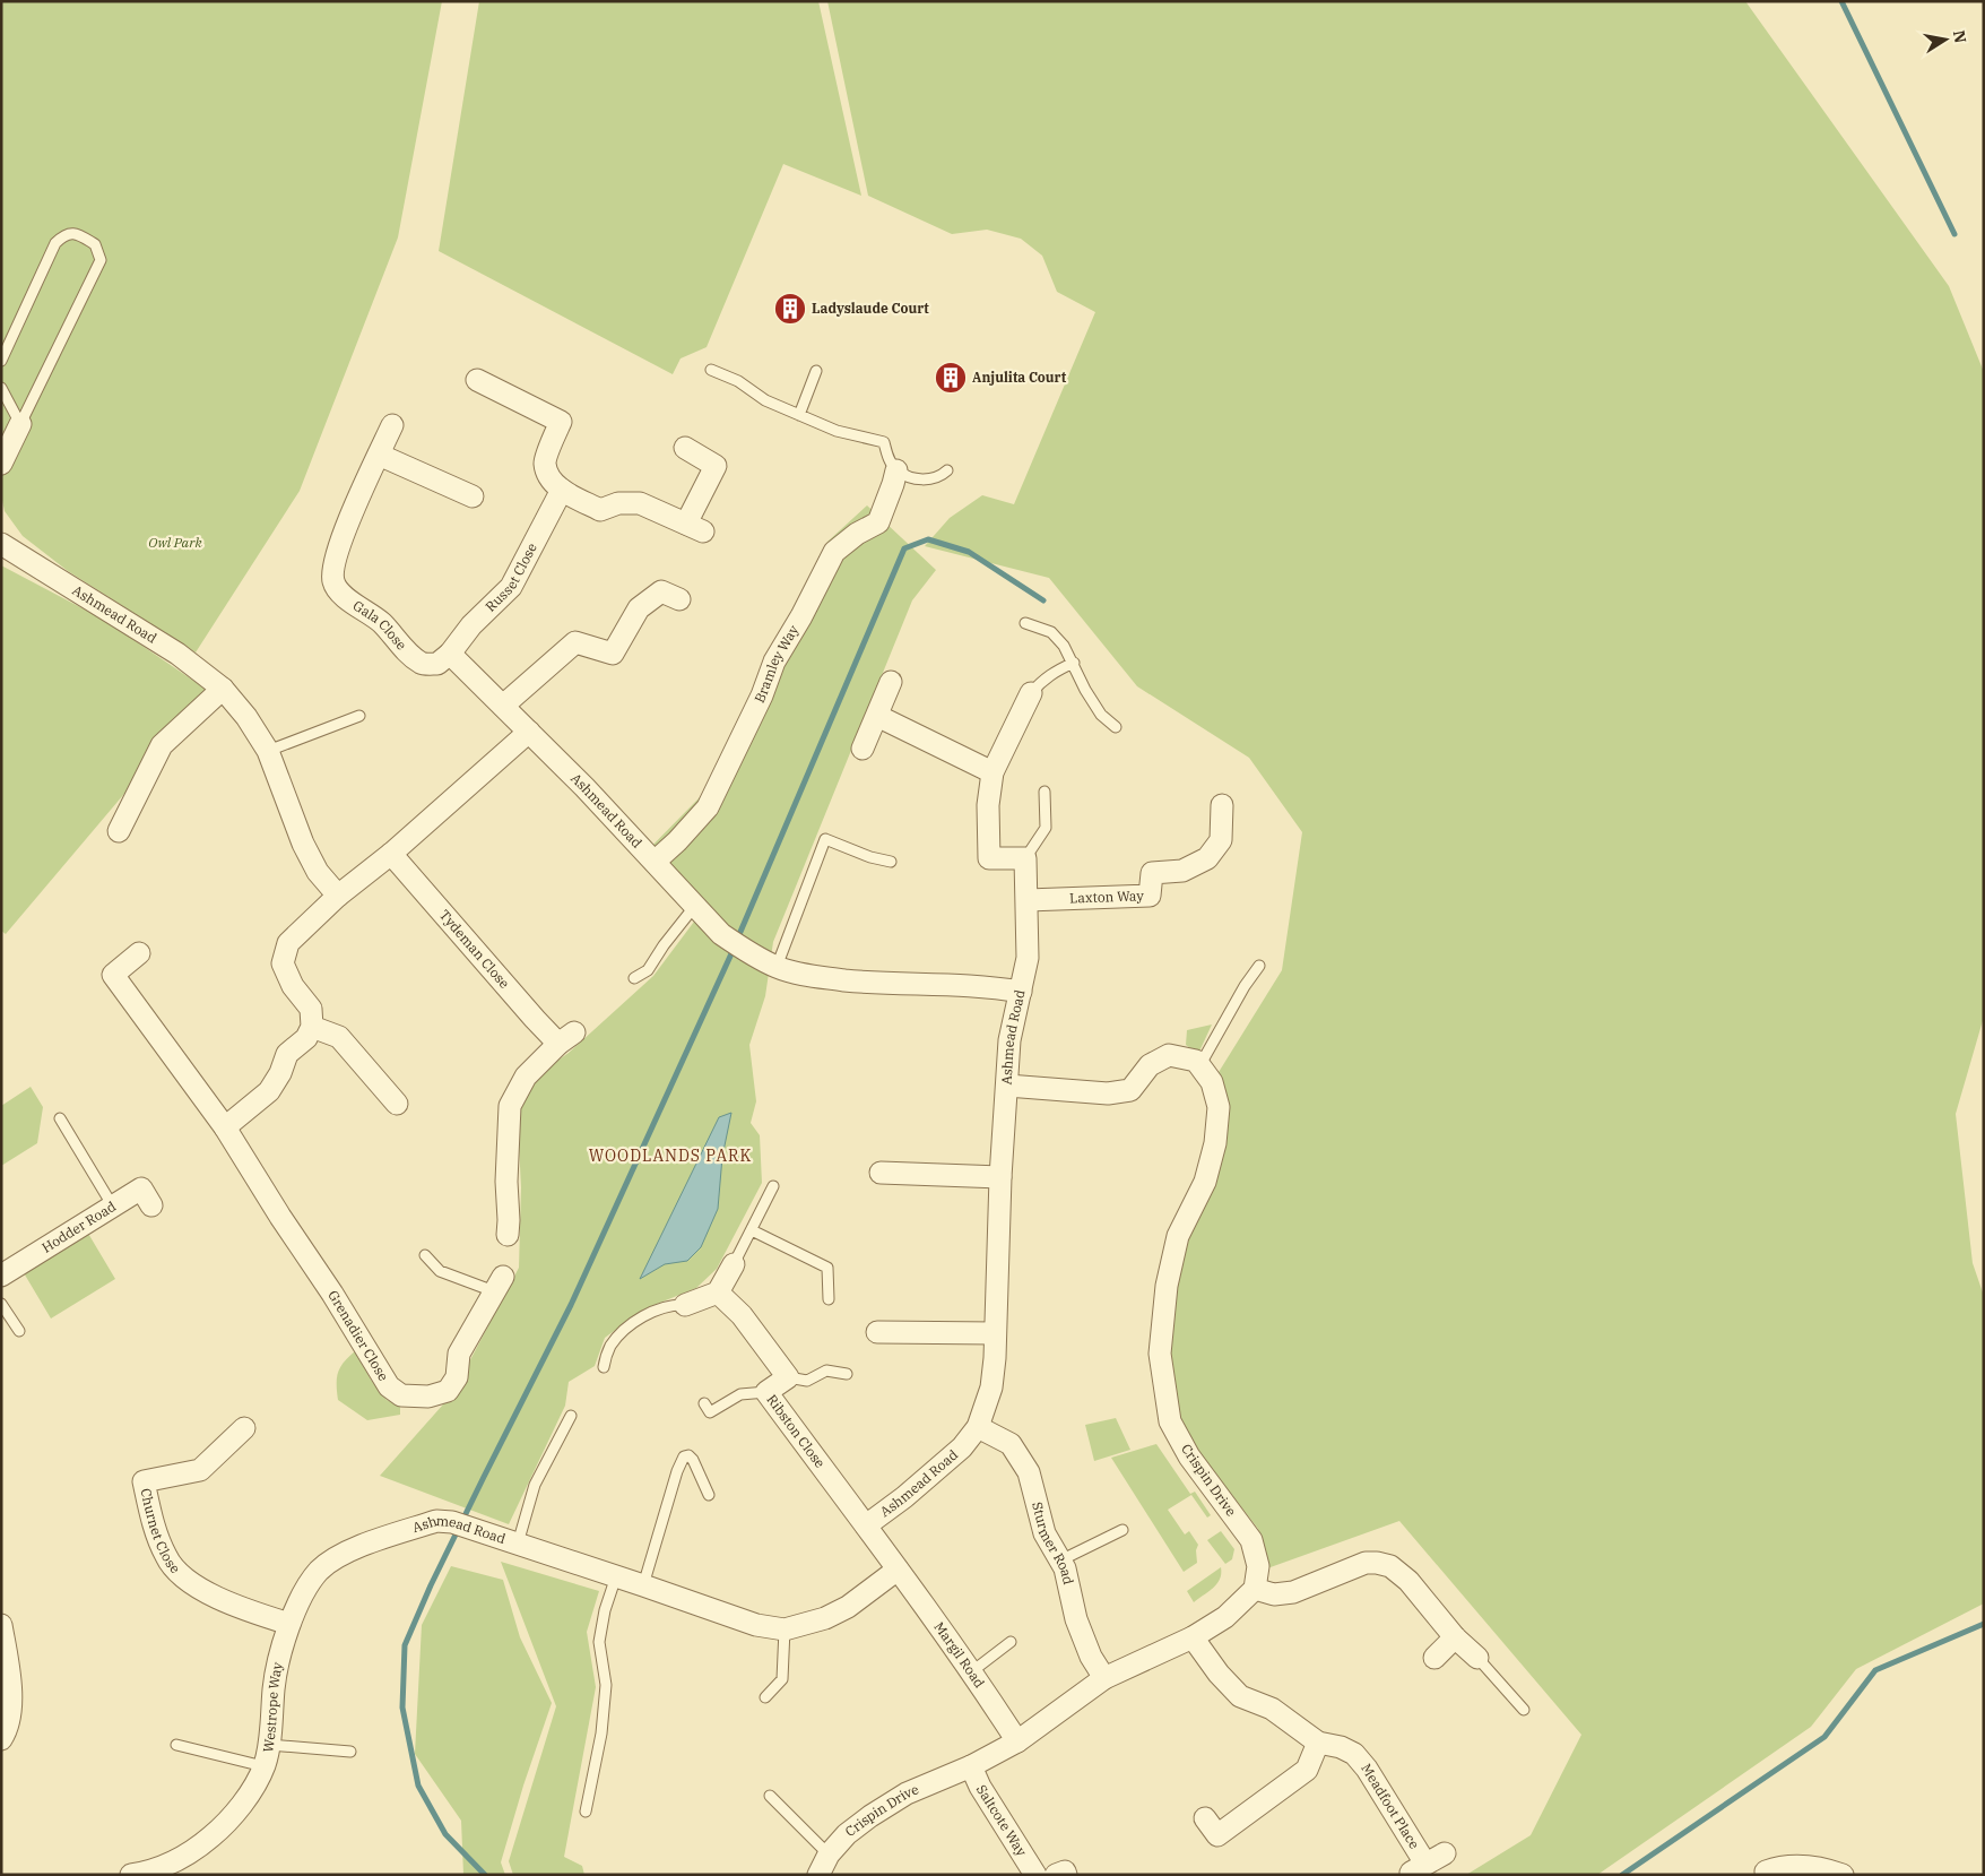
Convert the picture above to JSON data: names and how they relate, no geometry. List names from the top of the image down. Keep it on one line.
{"streets":{"street":["Russet Close","Ashmead Road","Gala Close","Bramley Way","Laxton Way","Tydeman Close","Hodder Road","Grenadier Close","Ribston Close","Crispin Drive","Churnet Close","Sturmer Road","Margil Road","Westrope Way","Meadfoot Place","Saltcote Way"]},"crossings":[["Russet Close","Gala Close"],["Ashmead Road","Bramley Way"],["Ashmead Road","Ribston Close"],["Ashmead Road","Sturmer Road"],["Ashmead Road","Margil Road"],["Ashmead Road","Westrope Way"],["Crispin Drive","Sturmer Road"],["Crispin Drive","Margil Road"],["Crispin Drive","Meadfoot Place"],["Crispin Drive","Saltcote Way"],["Churnet Close","Westrope Way"]],"districts":["WOODLANDS PARK"],"parks":["Owl Park"],"places":{"building":["Ladyslaude Court","Anjulita Court"]},"north":"right"}
